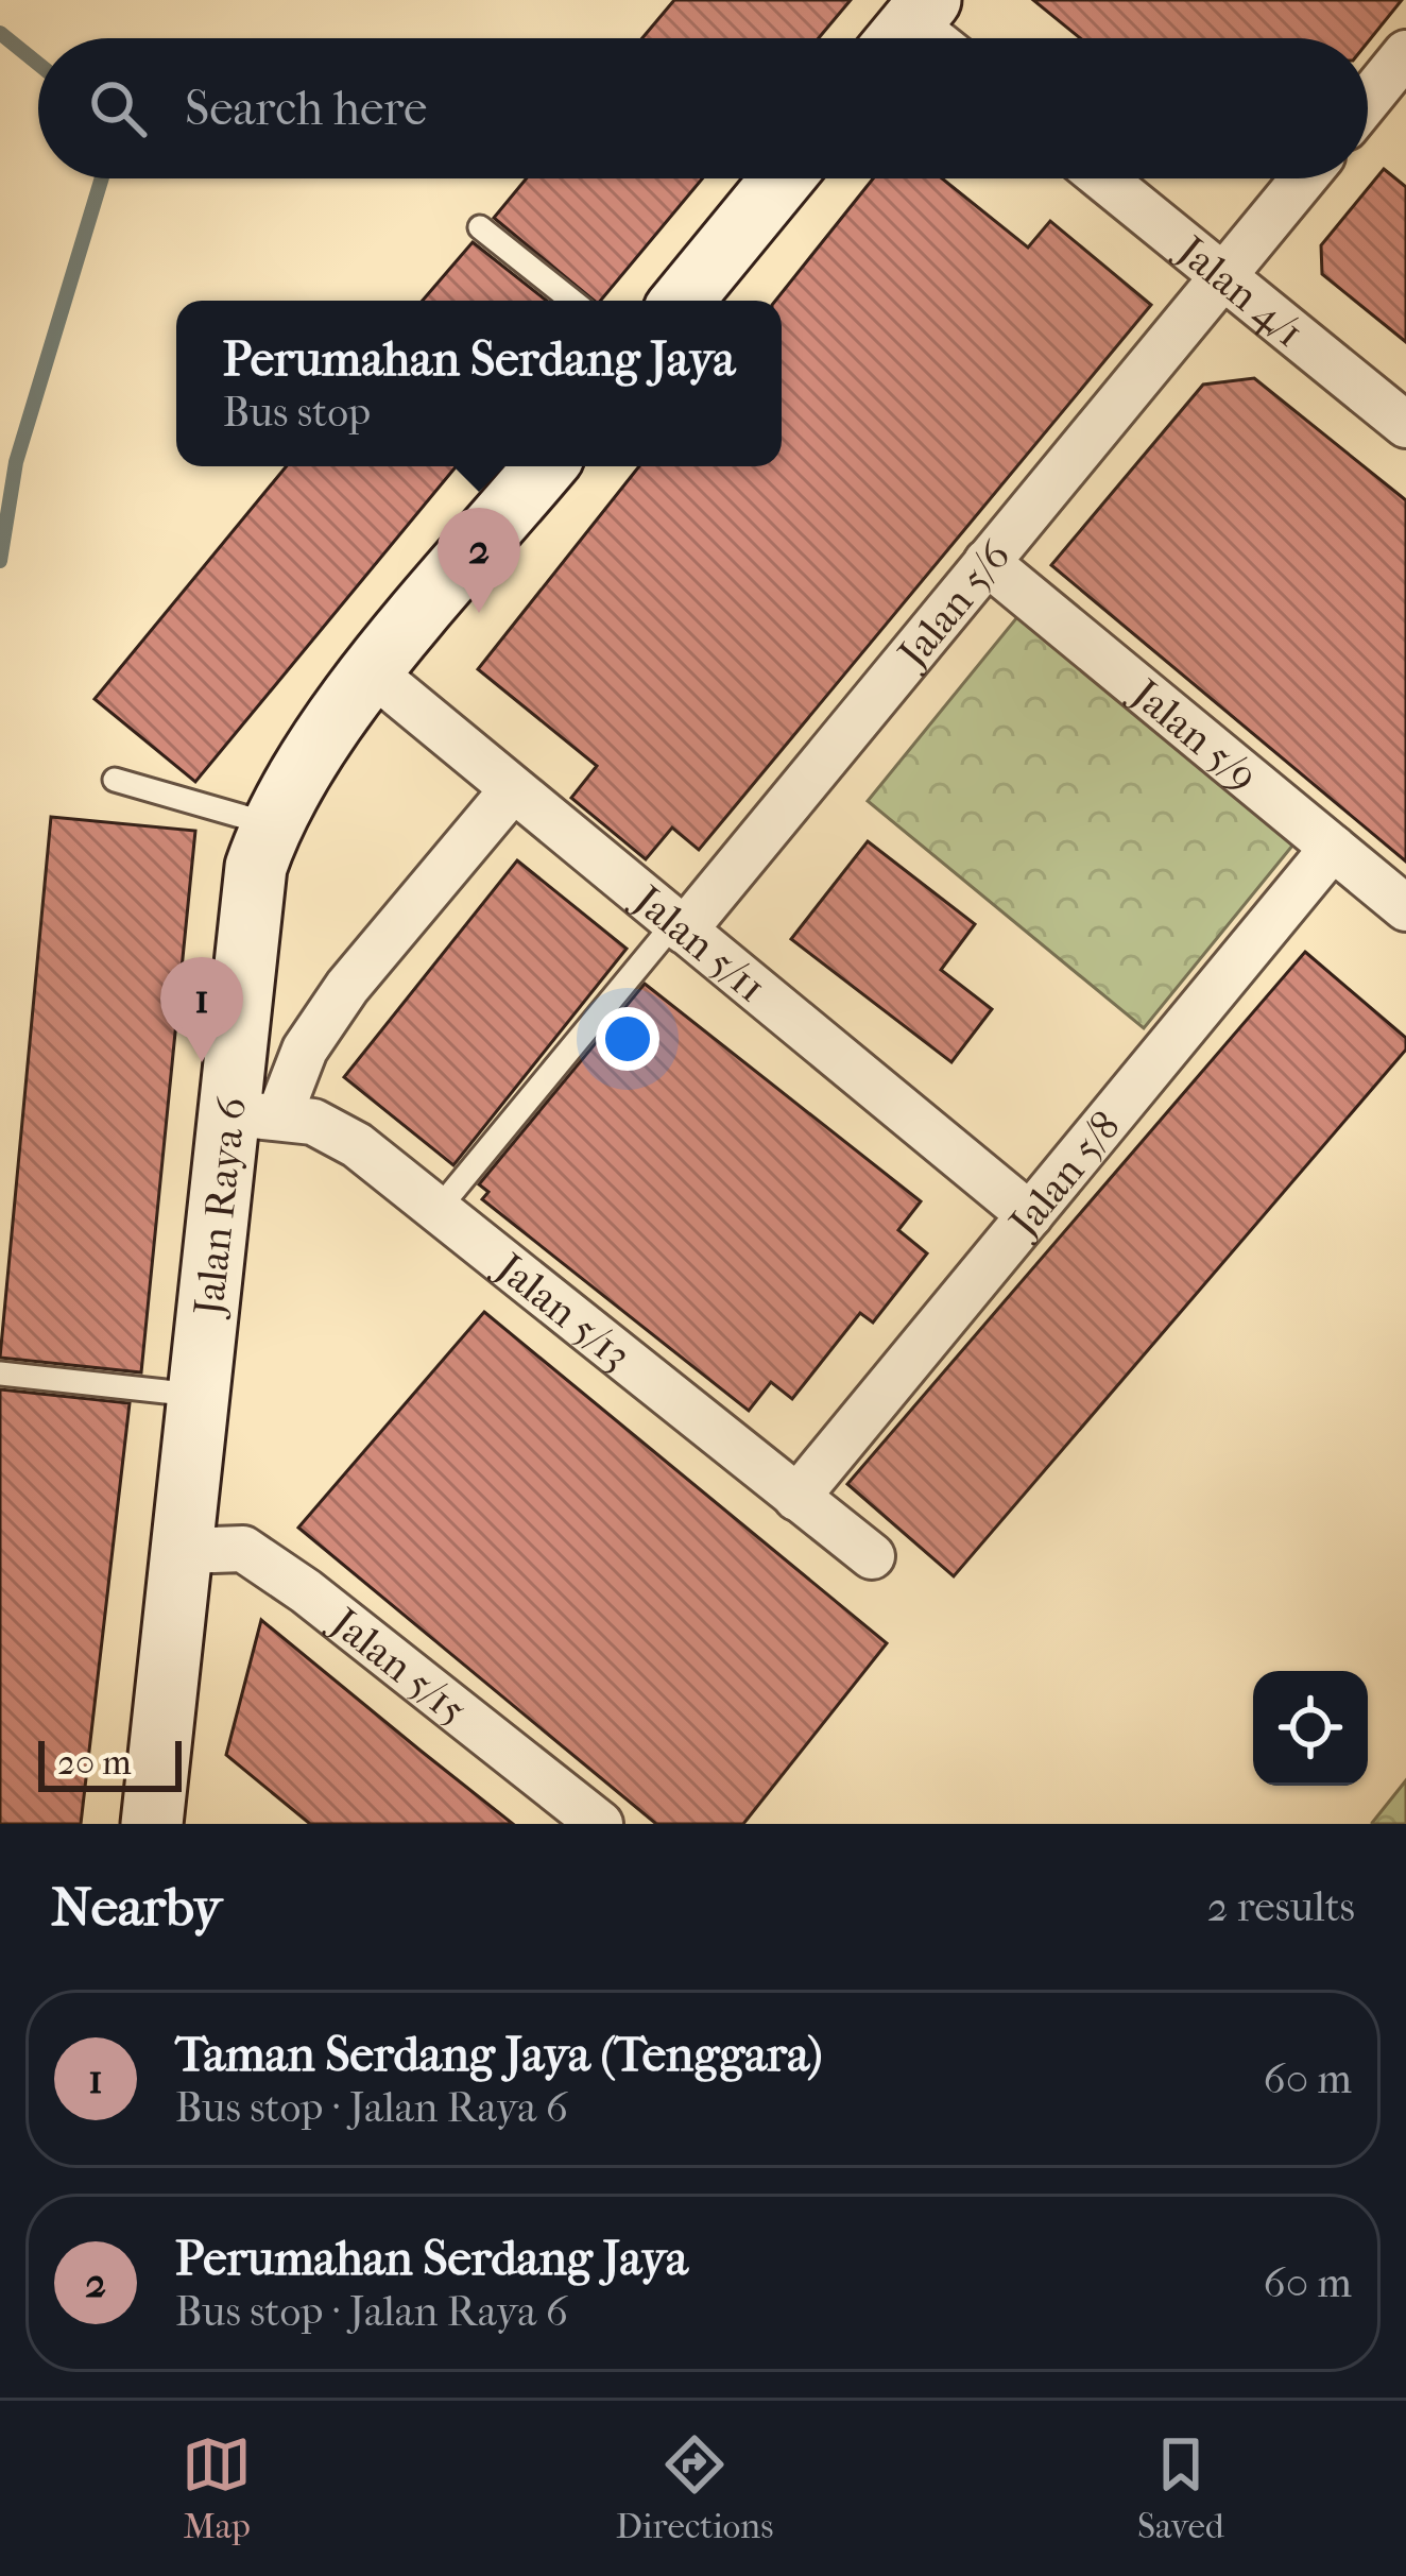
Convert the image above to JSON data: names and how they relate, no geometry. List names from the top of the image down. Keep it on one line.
{"streets":{"street":["Jalan 4/1","Jalan 5/6","Jalan 5/9","Jalan 5/11","Jalan 5/8","Jalan Raya 6","Jalan 5/13","Jalan 5/15"]},"crossings":[["Jalan 4/1","Jalan 5/6"],["Jalan 5/6","Jalan 5/9"],["Jalan 5/6","Jalan 5/11"],["Jalan 5/9","Jalan 5/8"],["Jalan 5/11","Jalan 5/8"],["Jalan 5/11","Jalan Raya 6"],["Jalan 5/8","Jalan 5/13"],["Jalan Raya 6","Jalan 5/13"],["Jalan Raya 6","Jalan 5/15"]],"scale_bar":"20 m","page":{"search":"Search here","popup":["Perumahan Serdang Jaya","Bus stop"],"pins":["2","1"],"scale":"20 m","heading":["Nearby","2 results"],"list":[{"mark":"1","name":"Taman Serdang Jaya (Tenggara)","note":"Bus stop · Jalan Raya 6","value":"60 m"},{"mark":"2","name":"Perumahan Serdang Jaya","note":"Bus stop · Jalan Raya 6","value":"60 m"}],"nav":["Map","Directions","Saved"]}}
